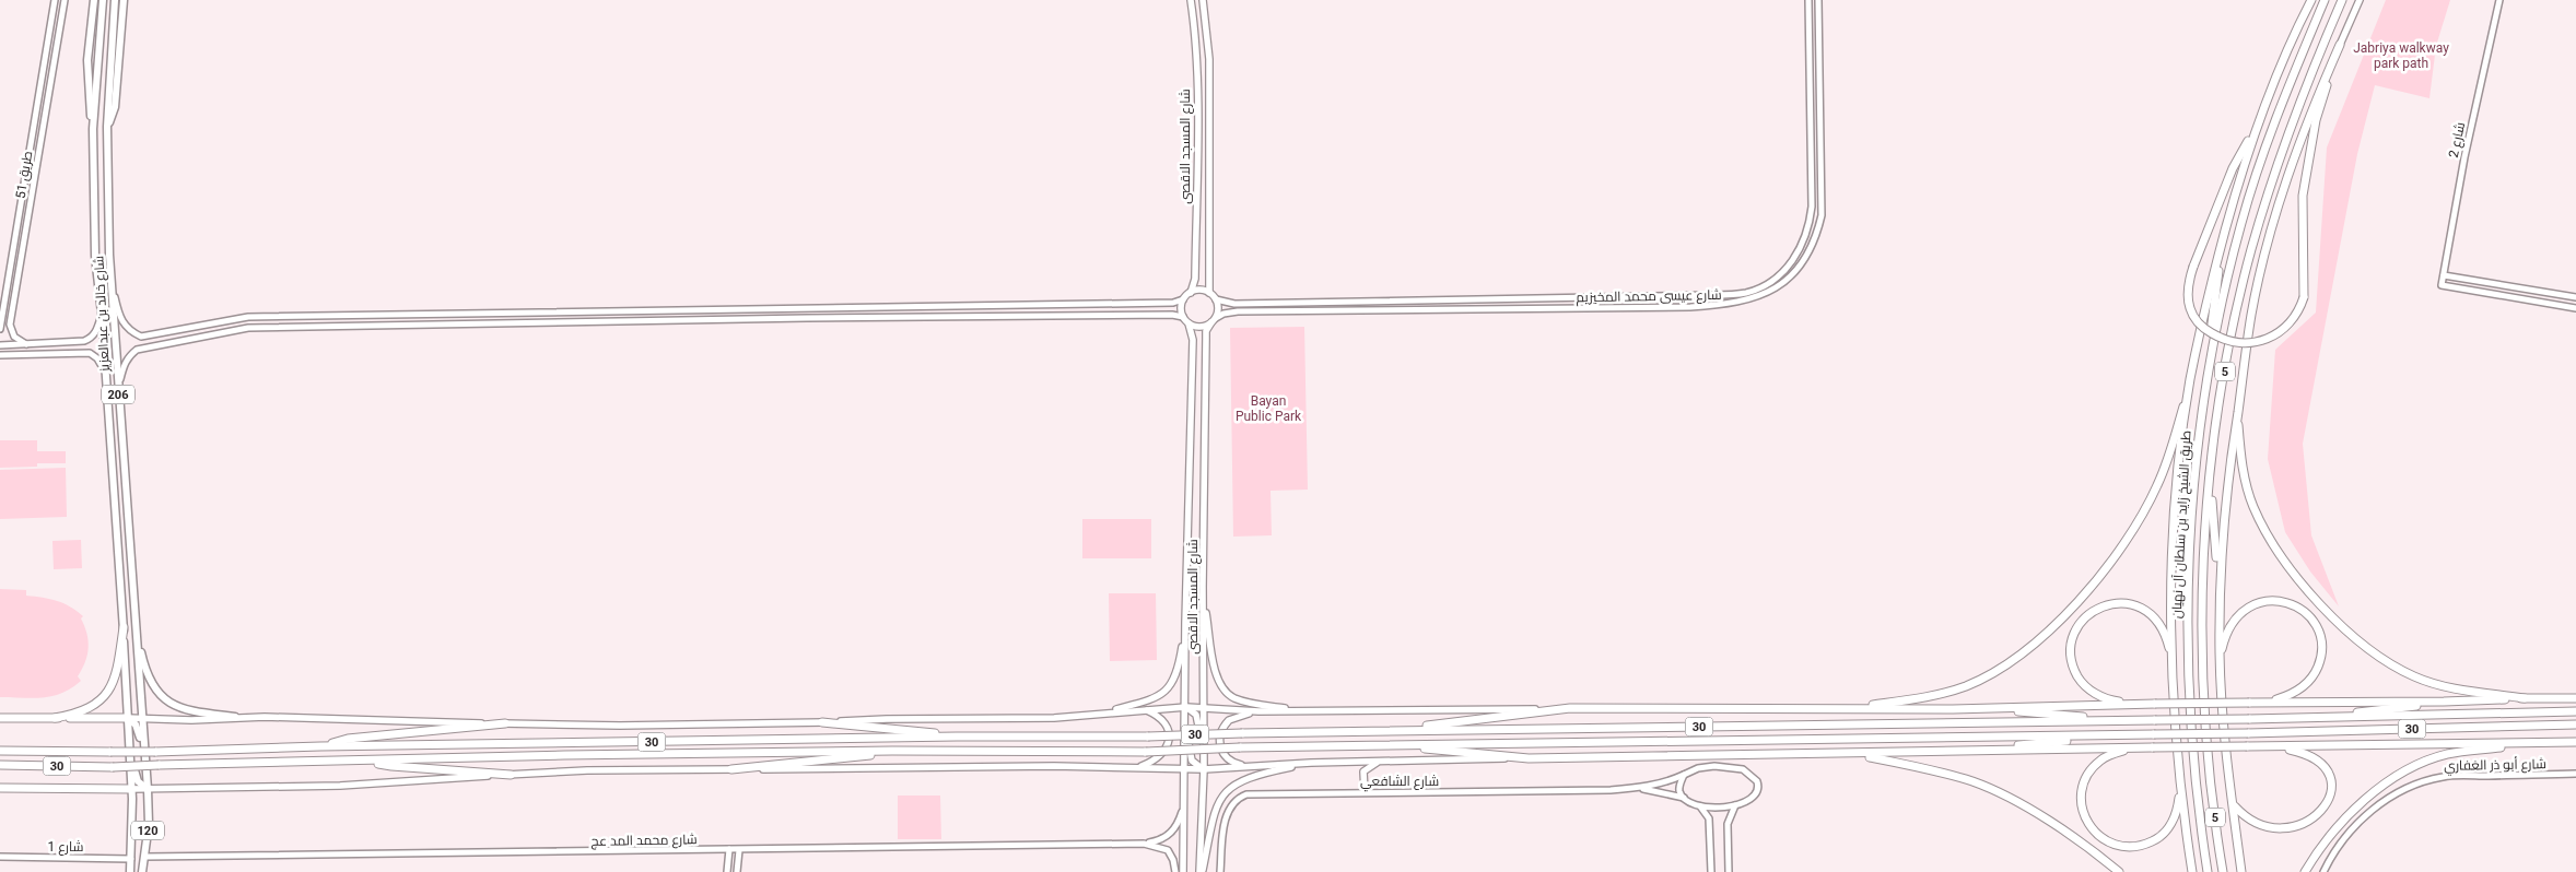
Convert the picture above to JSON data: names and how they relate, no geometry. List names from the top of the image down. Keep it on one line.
{"streets":{"highway":["5","طريق الشيخ زايد بن سلطان آل نهيان","30"],"main road":["شارع المسجد الاقصى","شارع خالد بن عبدالعزيز","206","120"],"street":["شارع 2","طريق 51","شارع عيسى محمد المخيزيم","شارع أبو ذر الغفاري","شارع الشافعي","شارع محمد المد عج","شارع 1"]},"crossings":[["شارع المسجد الاقصى","شارع عيسى محمد المخيزيم"],["شارع المسجد الاقصى","شارع محمد المد عج"],["شارع خالد بن عبدالعزيز","120"],["120","شارع محمد المد عج"],["120","شارع 1"]],"parks":["Jabriya walkway park path","Bayan Public Park"]}
